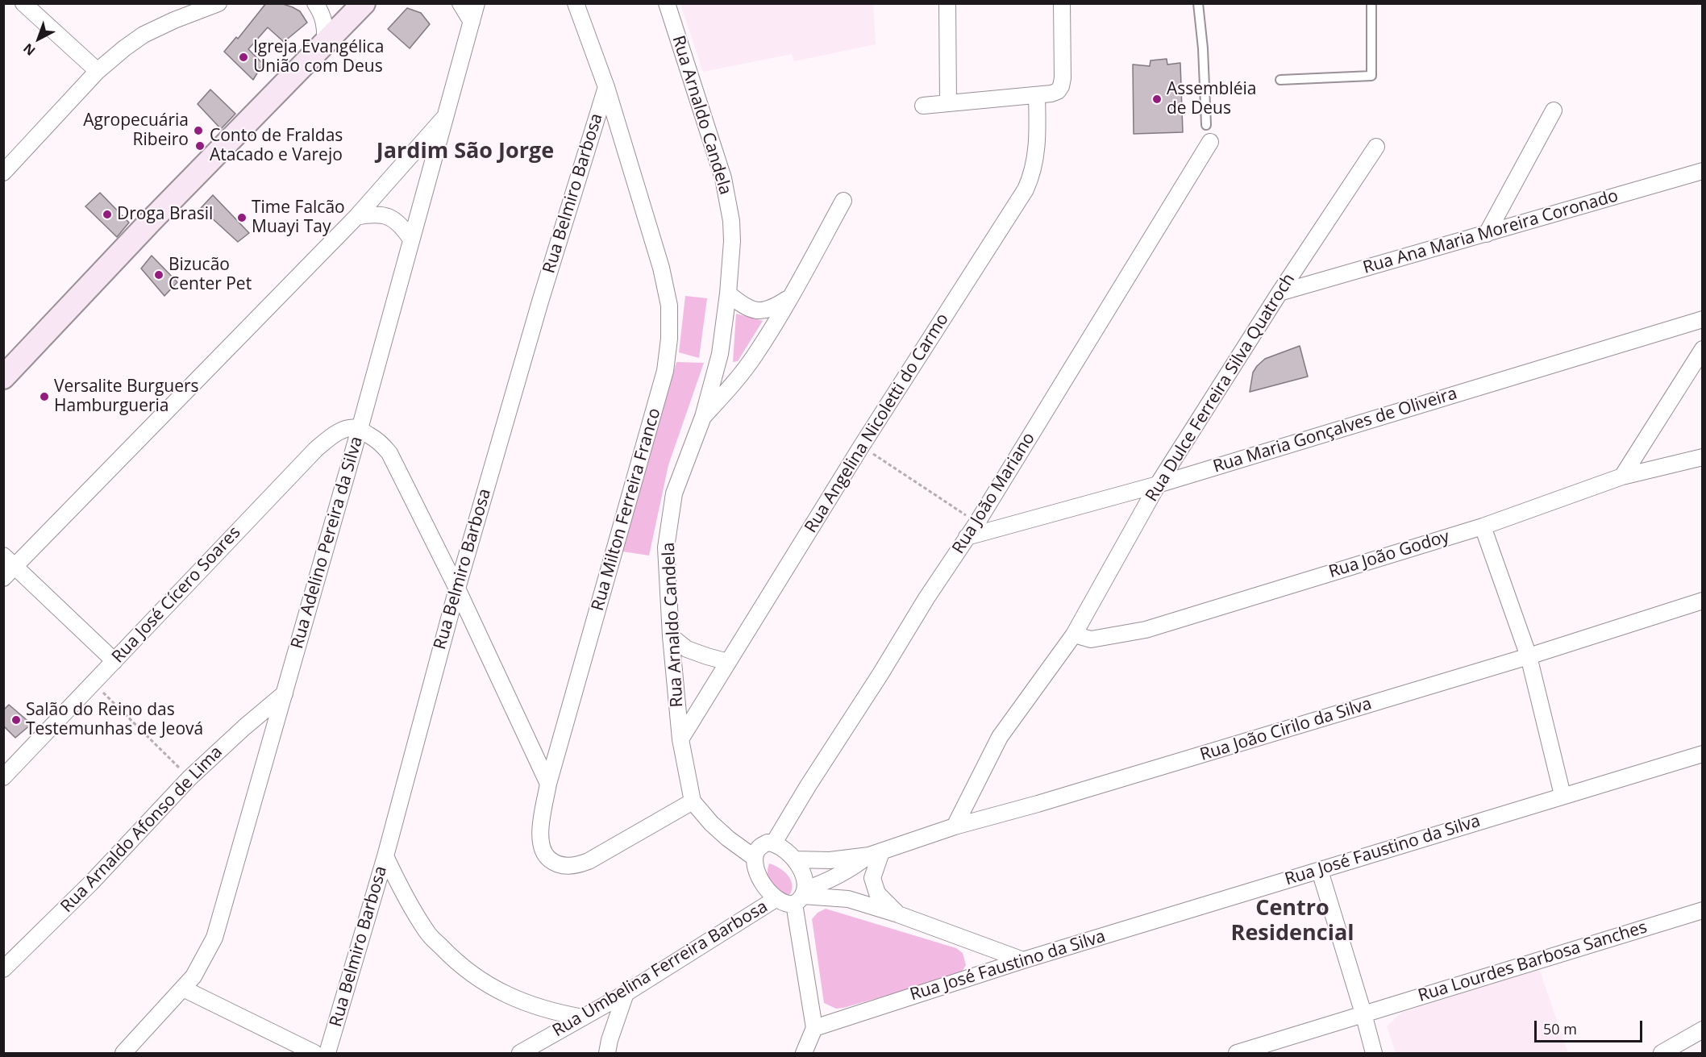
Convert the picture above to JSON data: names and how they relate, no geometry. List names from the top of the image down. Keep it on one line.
{"streets":{"street":["Rua Arnaldo Candela","Rua Belmiro Barbosa","Rua Ana Maria Moreira Coronado","Rua Dulce Ferreira Silva Quatroch","Rua Angelina Nicoletti do Carmo","Rua Maria Gonçalves de Oliveira","Rua João Mariano","Rua Milton Ferreira Franco","Rua Adelino Pereira da Silva","Rua João Godoy","Rua José Cícero Soares","Rua João Cirilo da Silva","Rua Arnaldo Afonso de Lima","Rua José Faustino da Silva","Rua Lourdes Barbosa Sanches","Rua Umbelina Ferreira Barbosa"]},"crossings":[["Rua Arnaldo Candela","Rua Angelina Nicoletti do Carmo"],["Rua Arnaldo Candela","Rua João Mariano"],["Rua Arnaldo Candela","Rua Milton Ferreira Franco"],["Rua Arnaldo Candela","Rua João Cirilo da Silva"],["Rua Arnaldo Candela","Rua Umbelina Ferreira Barbosa"],["Rua Belmiro Barbosa","Rua Milton Ferreira Franco"],["Rua Ana Maria Moreira Coronado","Rua Dulce Ferreira Silva Quatroch"],["Rua Dulce Ferreira Silva Quatroch","Rua Maria Gonçalves de Oliveira"],["Rua Dulce Ferreira Silva Quatroch","Rua João Godoy"],["Rua Dulce Ferreira Silva Quatroch","Rua João Cirilo da Silva"],["Rua Maria Gonçalves de Oliveira","Rua João Mariano"],["Rua João Mariano","Rua João Cirilo da Silva"],["Rua João Mariano","Rua Umbelina Ferreira Barbosa"],["Rua Adelino Pereira da Silva","Rua José Cícero Soares"],["Rua Adelino Pereira da Silva","Rua Arnaldo Afonso de Lima"],["Rua João Cirilo da Silva","Rua Umbelina Ferreira Barbosa"]],"districts":["Jardim São Jorge","Centro Residencial"],"places":["Igreja Evangélica União com Deus","Assembléia de Deus","Agropecuária Ribeiro","Conto de Fraldas Atacado e Varejo","Droga Brasil","Time Falcão Muayi Tay","Bizucão Center Pet","Versalite Burguers Hamburgueria","Salão do Reino das Testemunhas de Jeová"],"scale_bar":"50 m","north":"bottom left"}
